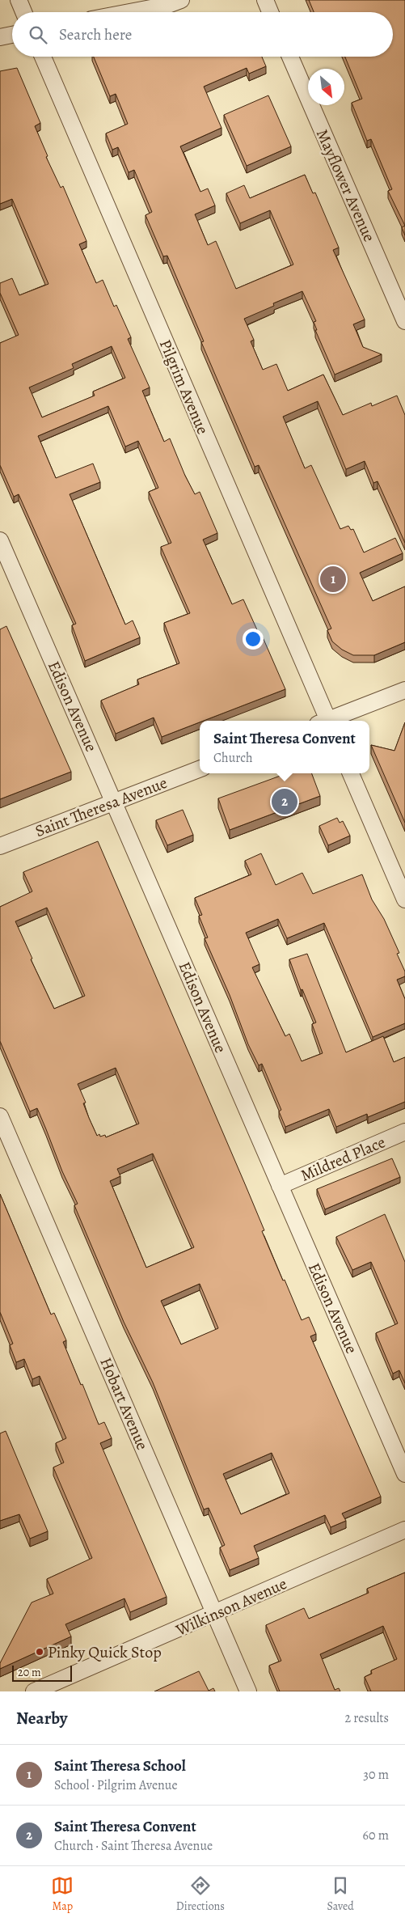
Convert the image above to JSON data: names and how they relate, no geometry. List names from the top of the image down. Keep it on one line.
{"streets":{"street":["Mayflower Avenue","Pilgrim Avenue","Edison Avenue","Saint Theresa Avenue","Mildred Place","Hobart Avenue","Wilkinson Avenue"]},"crossings":[["Edison Avenue","Saint Theresa Avenue"],["Edison Avenue","Mildred Place"],["Hobart Avenue","Wilkinson Avenue"]],"places":["Pinky Quick Stop"],"scale_bar":"20 m","north":"bottom right","page":{"search":"Search here","pins":["1","2"],"popup":["Saint Theresa Convent","Church"],"scale":"20 m","heading":["Nearby","2 results"],"list":[{"mark":"1","name":"Saint Theresa School","note":"School · Pilgrim Avenue","value":"30 m"},{"mark":"2","name":"Saint Theresa Convent","note":"Church · Saint Theresa Avenue","value":"60 m"}],"nav":["Map","Directions","Saved"]}}
